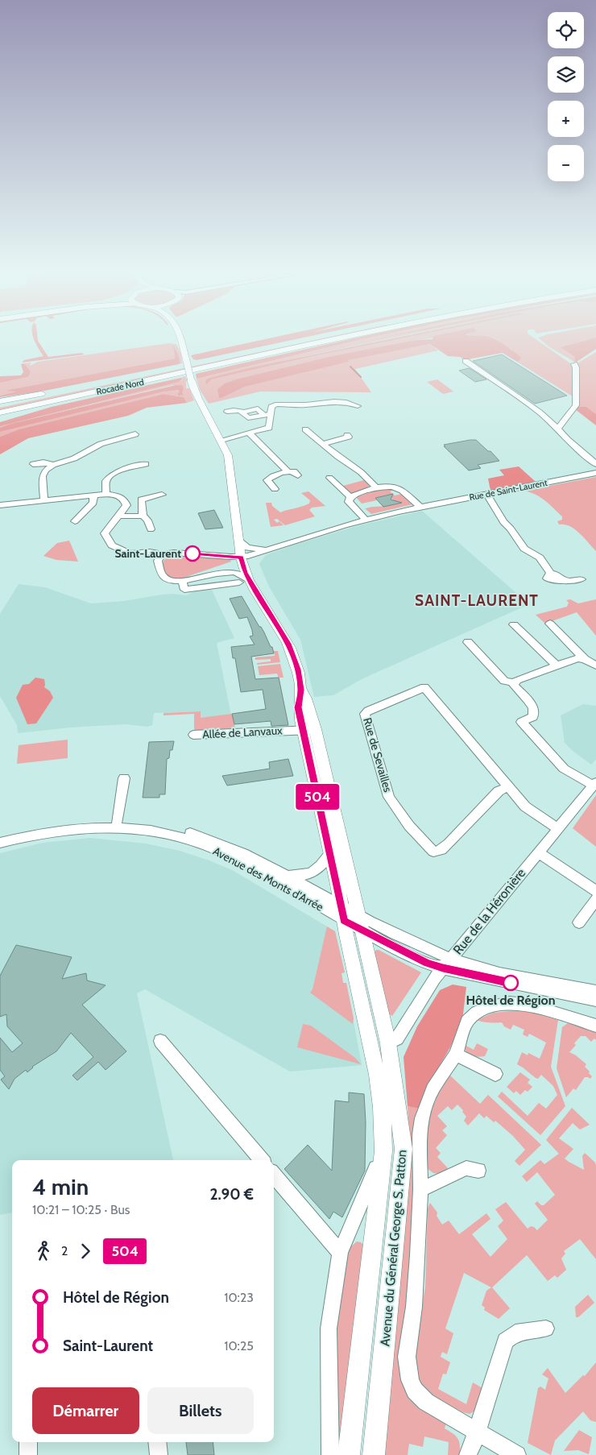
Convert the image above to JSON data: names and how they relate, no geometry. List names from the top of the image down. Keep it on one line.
{"streets":{"highway":["Rocade Nord"],"main road":["Avenue du Général George S. Patton"],"street":["Rue de Saint-Laurent","Allée de Lanvaux","Rue de Sevailles","Avenue des Monts d'Arrée","Rue de la Héronière"]},"crossings":[["Rue de Saint-Laurent","Avenue du Général George S. Patton"],["Allée de Lanvaux","Avenue du Général George S. Patton"],["Rue de Sevailles","Rue de la Héronière"],["Avenue des Monts d'Arrée","Rue de la Héronière"],["Avenue des Monts d'Arrée","Avenue du Général George S. Patton"],["Rue de la Héronière","Avenue du Général George S. Patton"]],"districts":["SAINT-LAURENT"],"places":["Saint-Laurent","Hôtel de Région"],"lines":["bus line 504"],"page":{"on_map":"504","map_buttons":["+","−"],"heading":["4 min","10:21 – 10:25 · Bus","2.90 €"],"legs":["2","504"],"list":[{"name":"Hôtel de Région","value":"10:23"},{"name":"Saint-Laurent","value":"10:25"}],"buttons":["Démarrer","Billets"]}}
